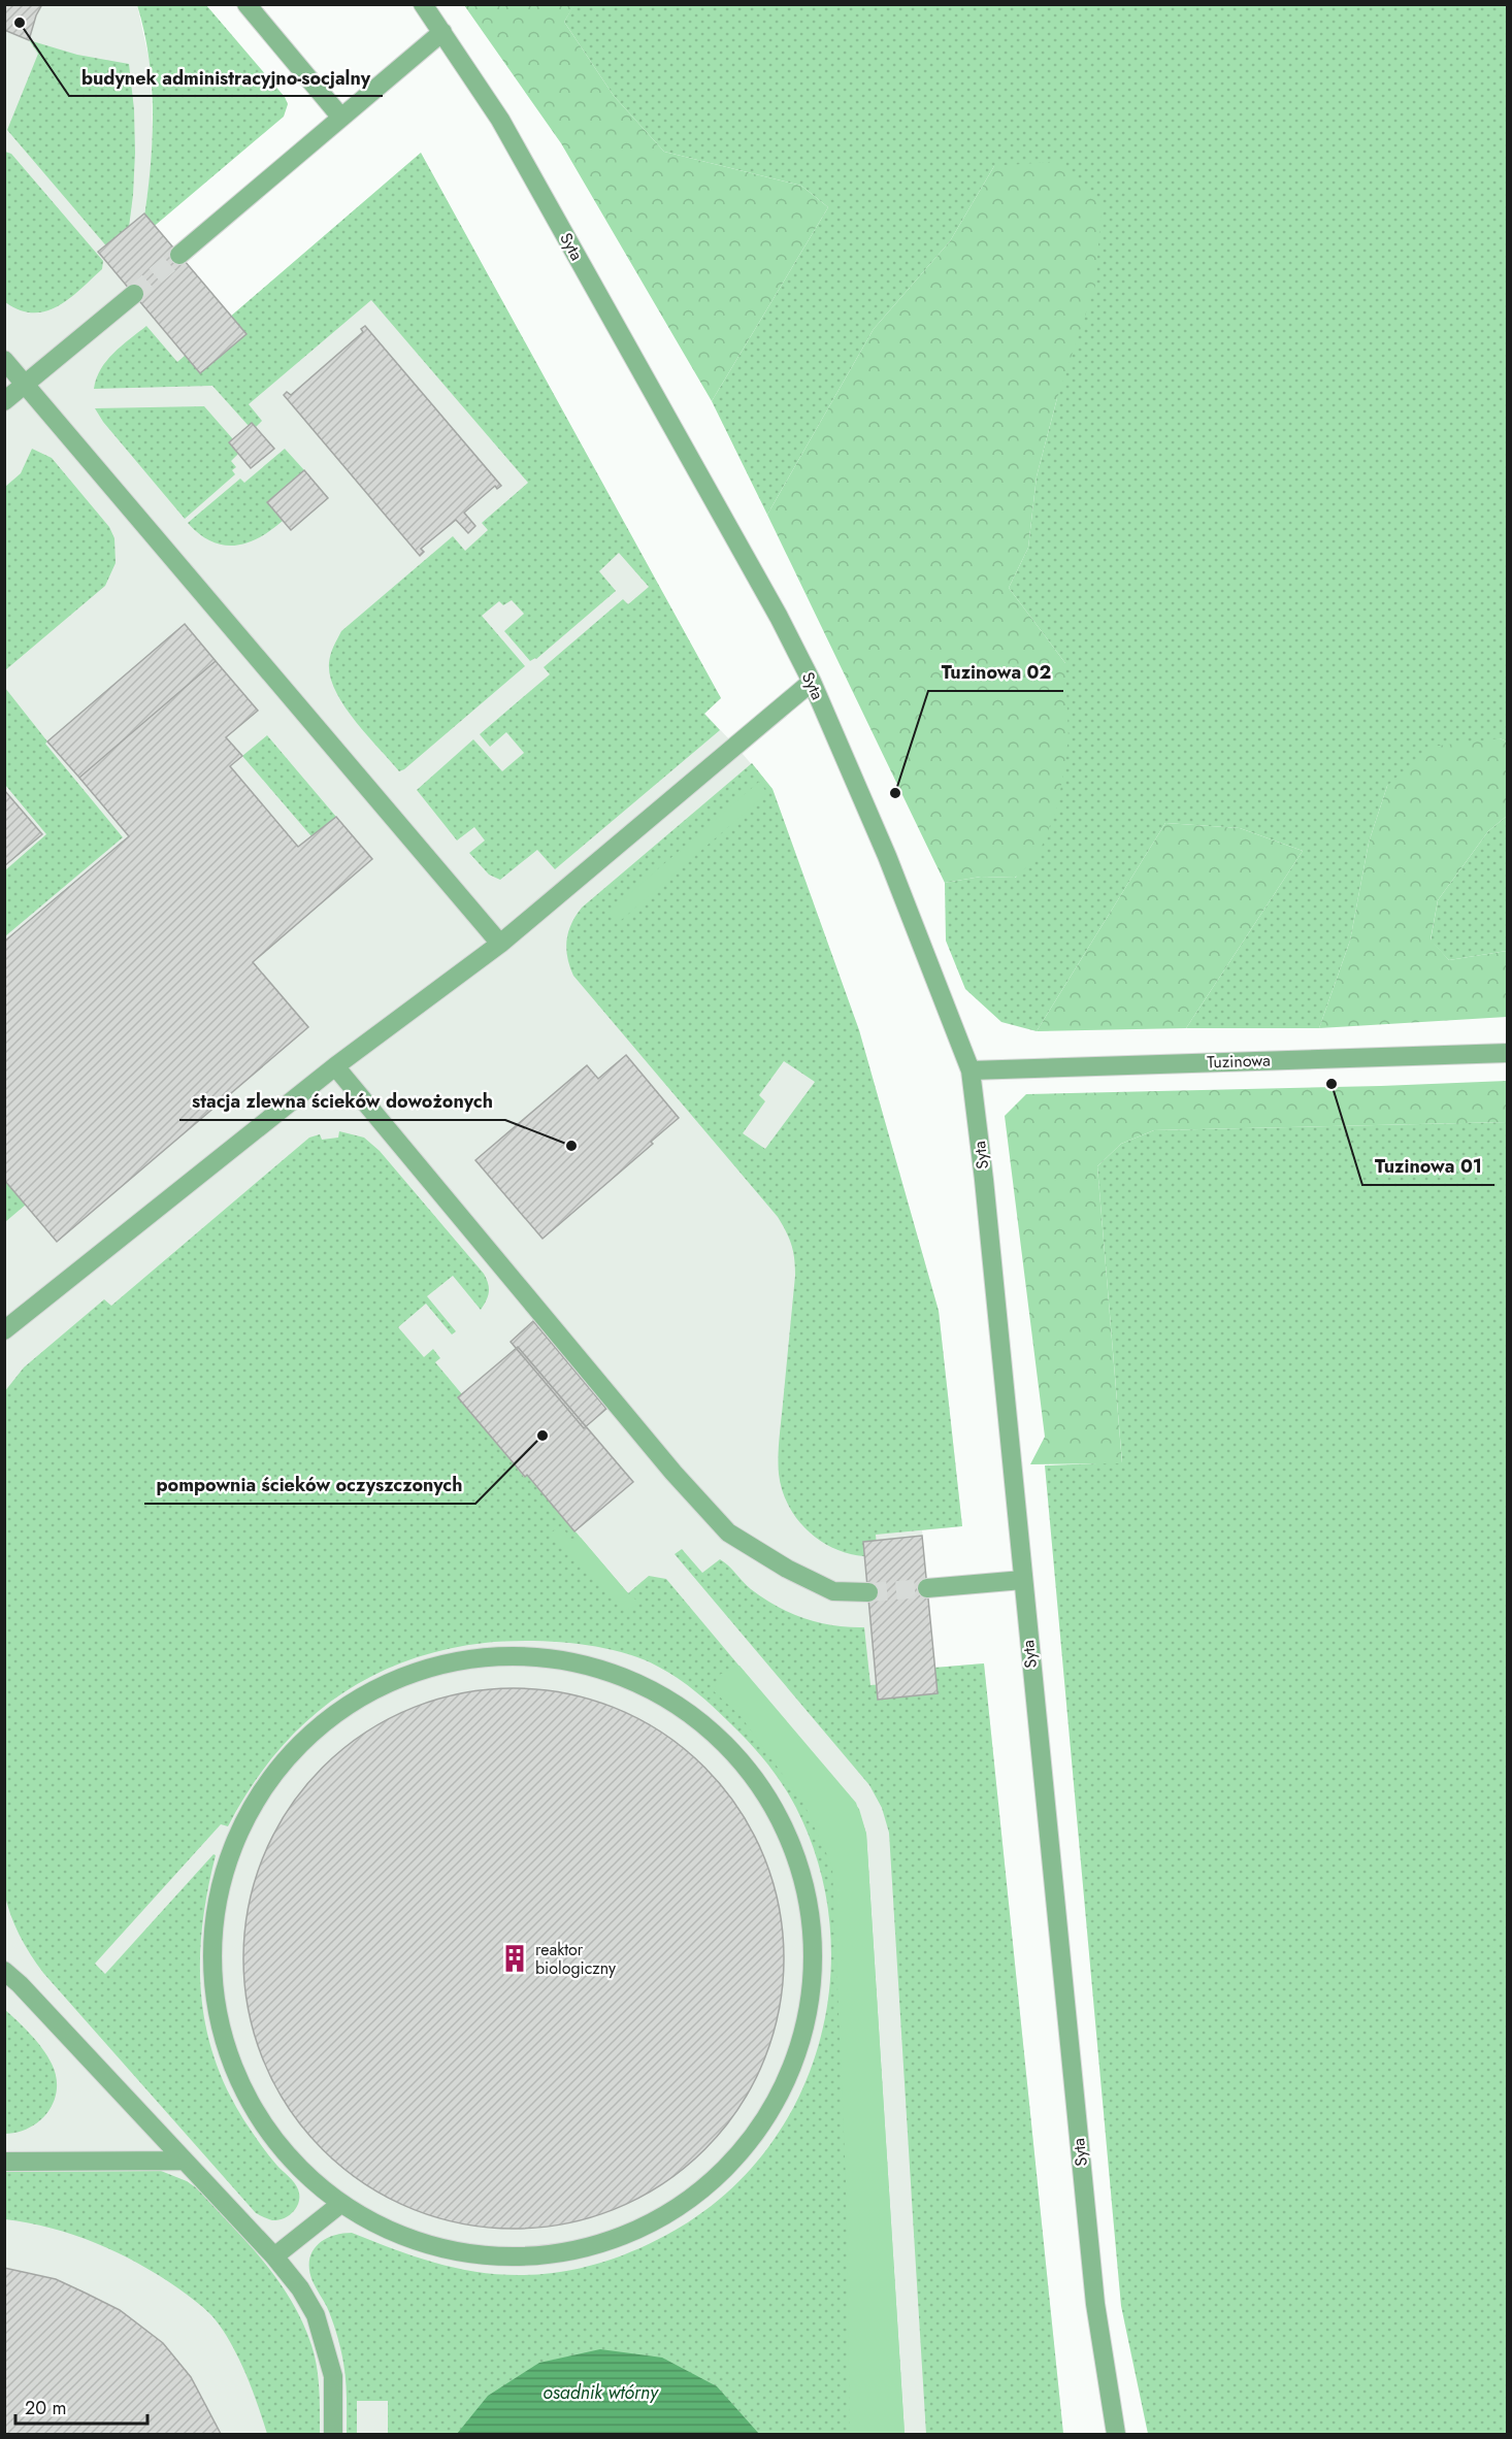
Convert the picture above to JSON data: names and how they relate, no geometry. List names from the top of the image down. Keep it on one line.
{"streets":{"street":["Syta","Tuzinowa"]},"crossings":[["Syta","Tuzinowa"]],"water":["osadnik wtórny"],"places":{"other":["budynek administracyjno-socjalny","Tuzinowa 02","Tuzinowa 01","stacja zlewna ścieków dowożonych","pompownia ścieków oczyszczonych"],"building":["reaktor biologiczny"]},"scale_bar":"20 m"}
